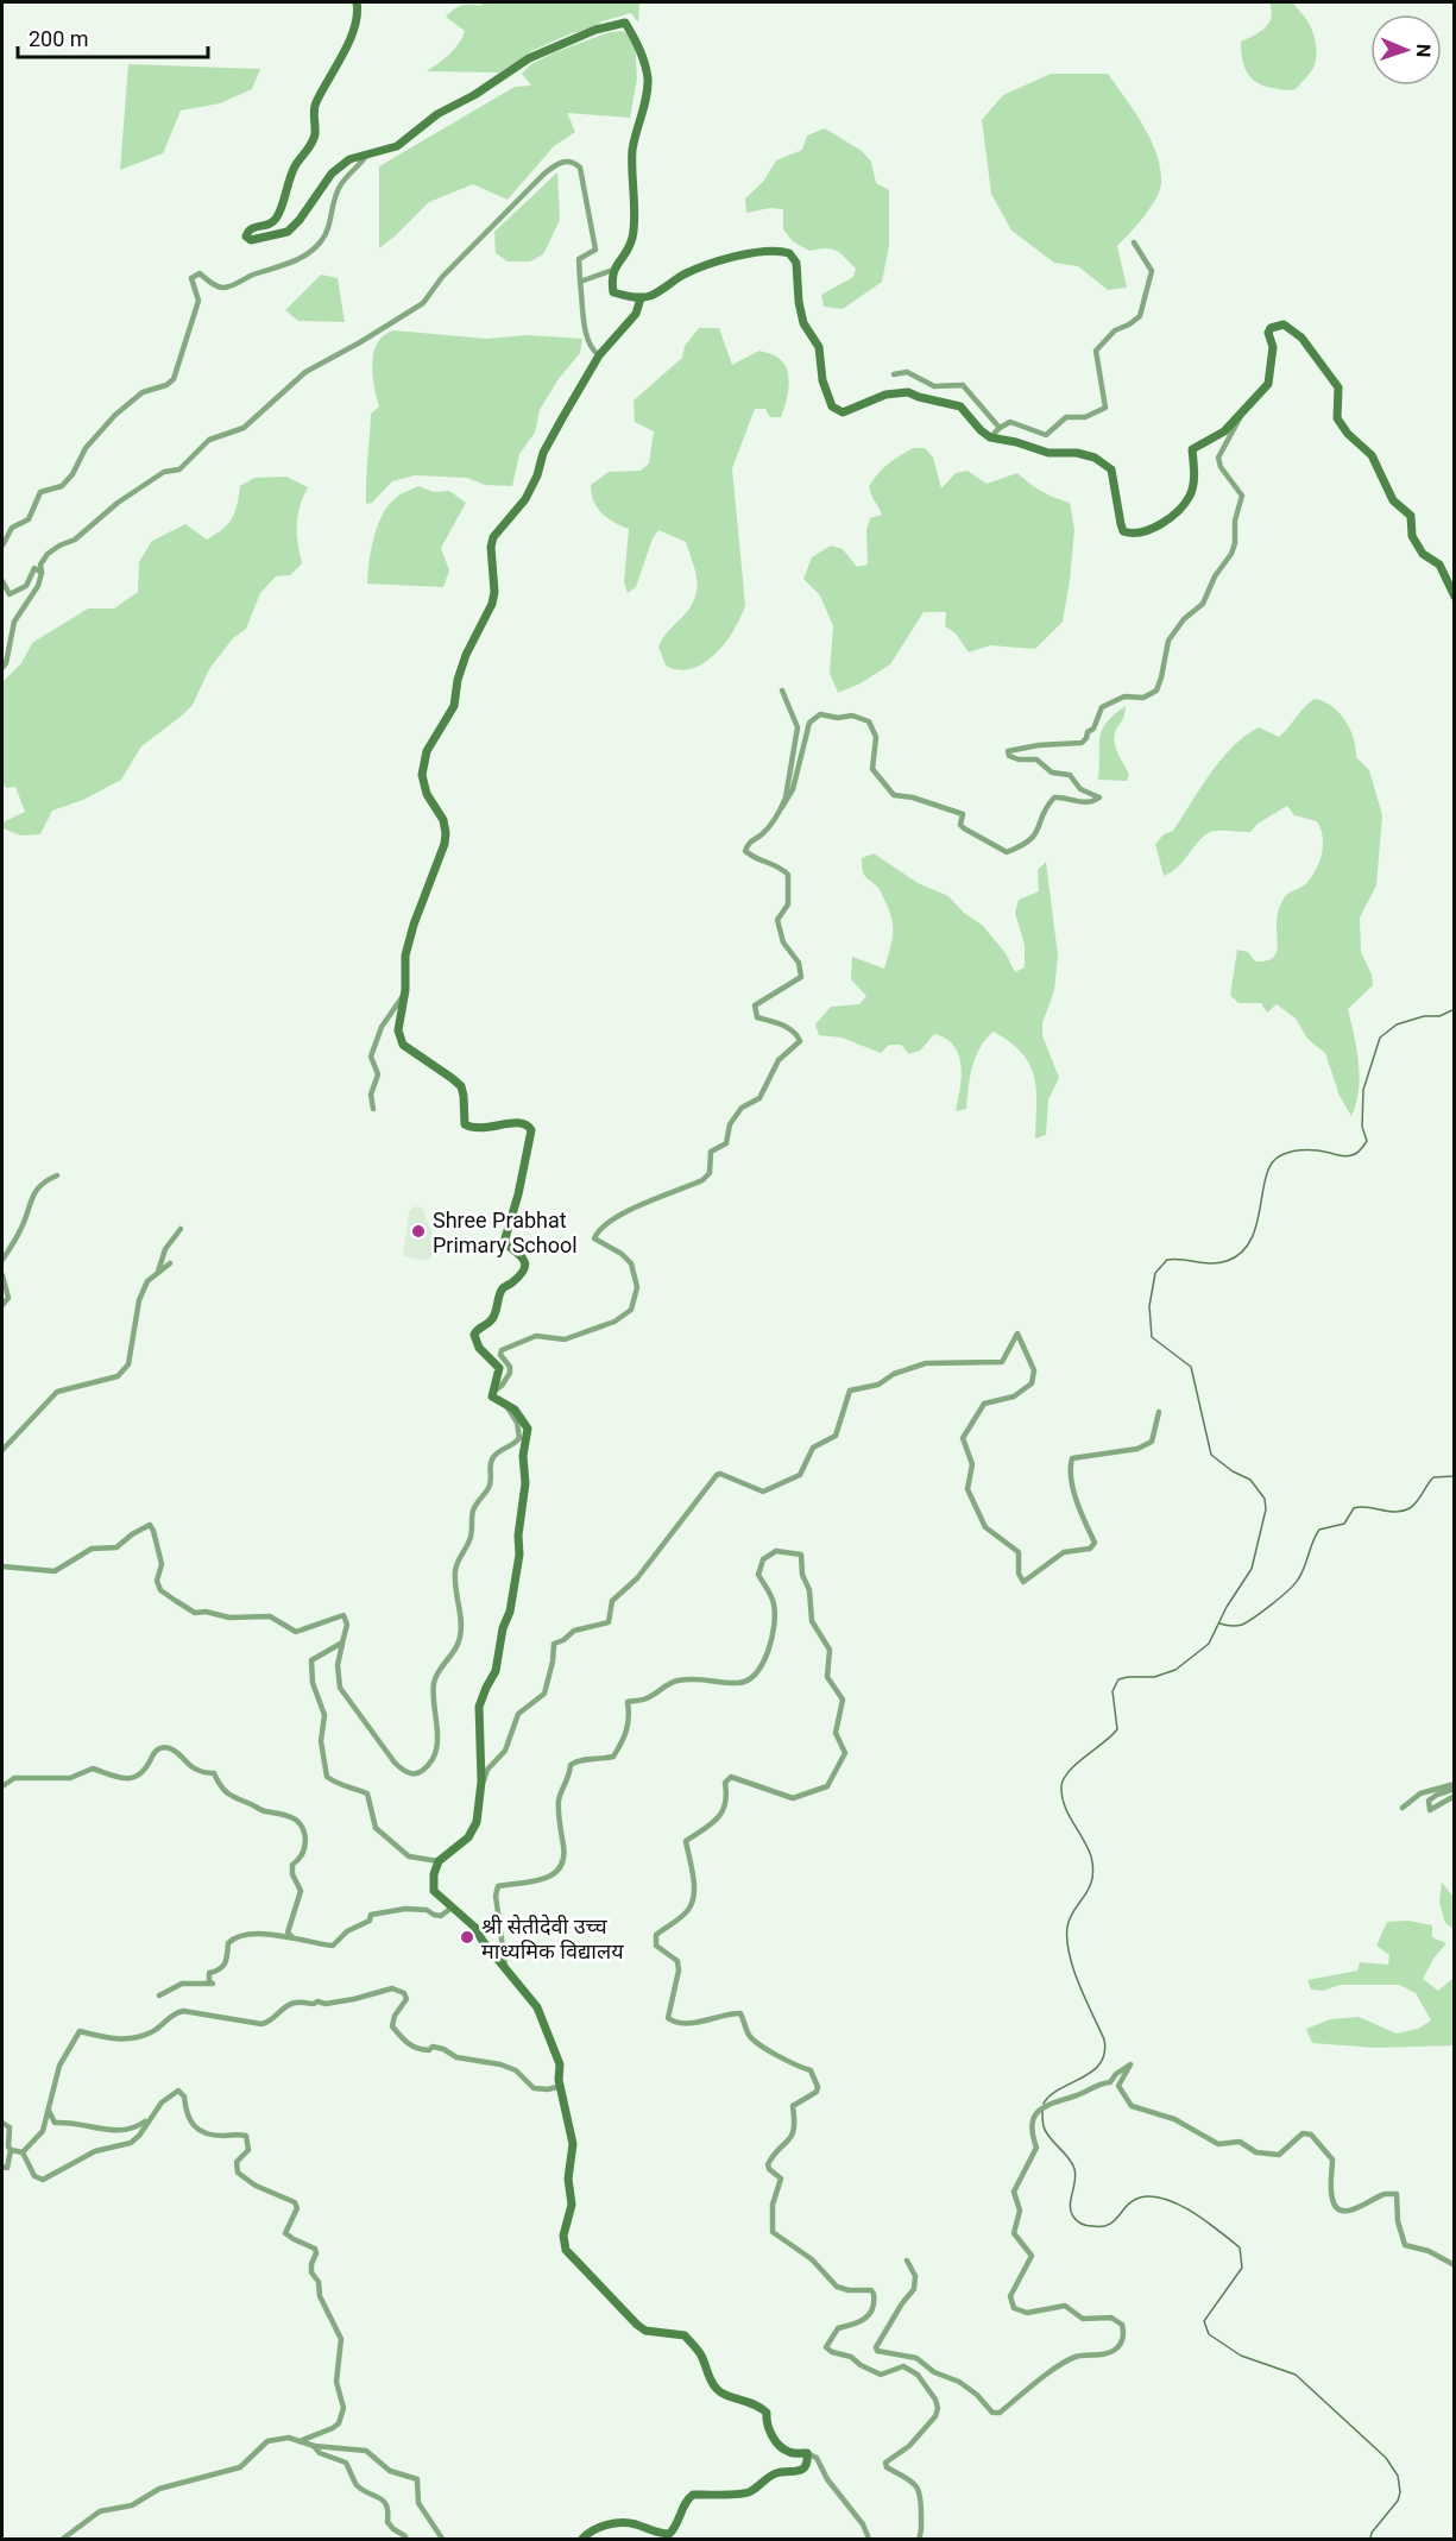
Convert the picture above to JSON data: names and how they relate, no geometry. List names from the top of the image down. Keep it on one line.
{"places":["Shree Prabhat Primary School","श्री सेतीदेवी उच्च माध्यमिक विद्यालय"],"scale_bar":"200 m","north":"right"}
